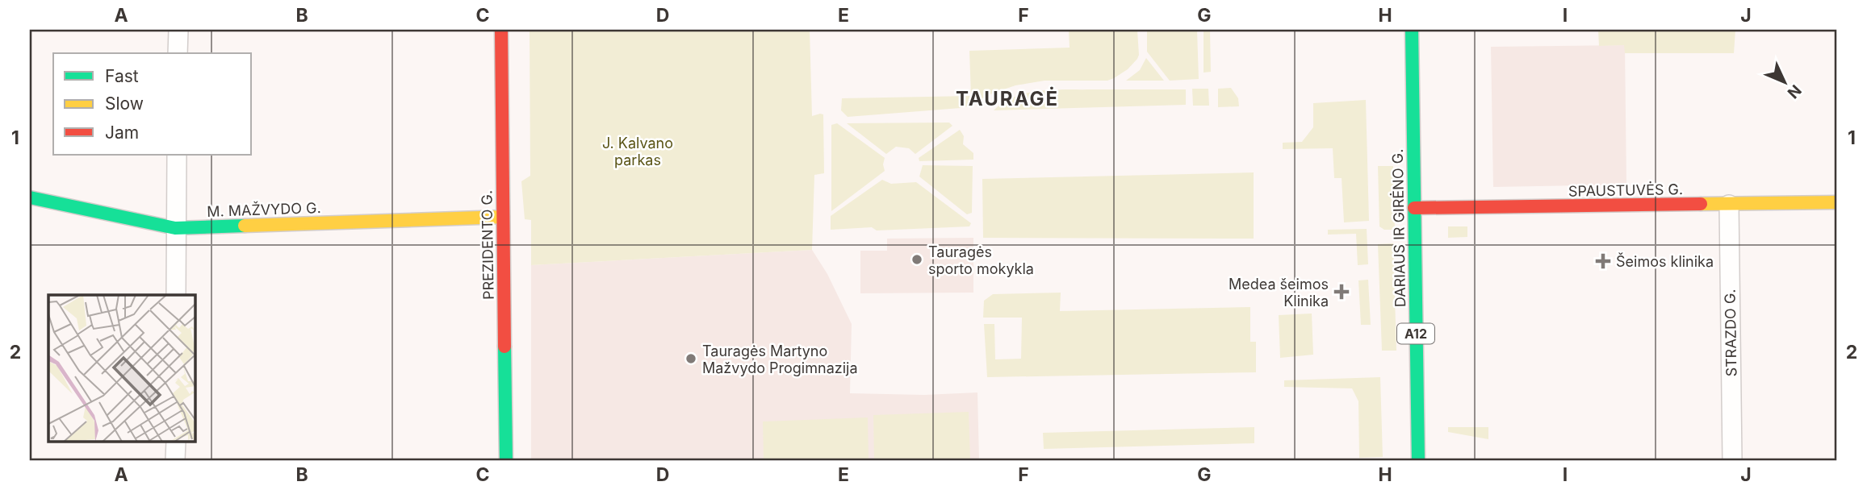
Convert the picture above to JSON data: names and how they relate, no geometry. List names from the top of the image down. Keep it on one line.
{"streets":{"main road":["SPAUSTUVĖS G.","M. MAŽVYDO G.","DARIAUS IR GIRĖNO G.","PREZIDENTO G.","A12"],"street":["STRAZDO G."]},"crossings":[["SPAUSTUVĖS G.","DARIAUS IR GIRĖNO G."],["SPAUSTUVĖS G.","STRAZDO G."],["M. MAŽVYDO G.","PREZIDENTO G."]],"districts":["TAURAGĖ"],"parks":["J. Kalvano parkas"],"places":{"other":["Tauragės sporto mokykla","Tauragės Martyno Mažvydo Progimnazija"],"health":["Šeimos klinika","Medea šeimos Klinika"]},"legend":["Fast","Slow","Jam"],"north":"bottom right","grid":{"columns":["A","B","C","D","E","F","G","H","I","J"],"rows":["1","2"]}}
